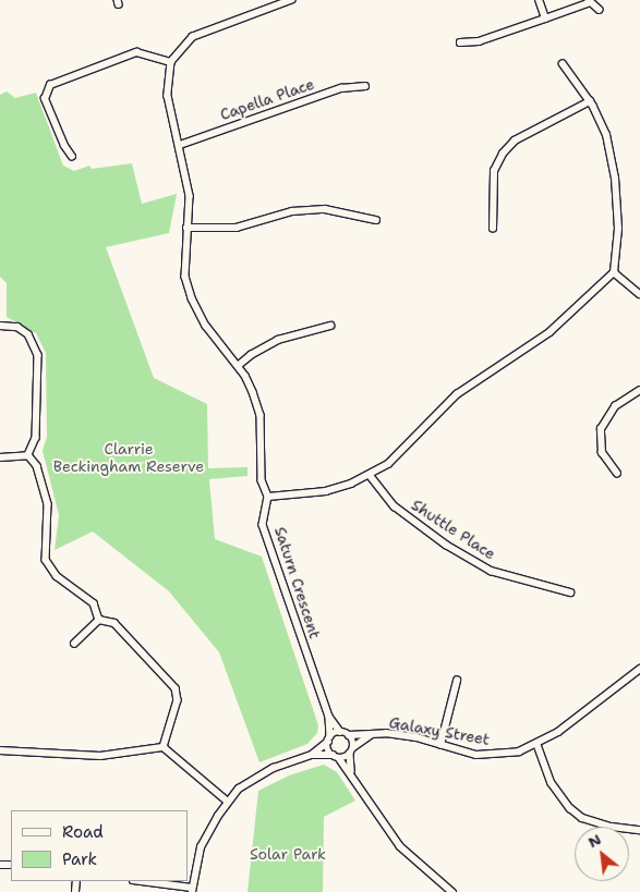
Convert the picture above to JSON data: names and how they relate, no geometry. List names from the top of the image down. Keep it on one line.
{"streets":{"street":["Capella Place","Shuttle Place","Saturn Crescent","Galaxy Street"]},"crossings":[["Capella Place","Saturn Crescent"],["Saturn Crescent","Galaxy Street"]],"parks":["Clarrie Beckingham Reserve","Solar Park"],"legend":["Road","Park"],"north":"top left"}
